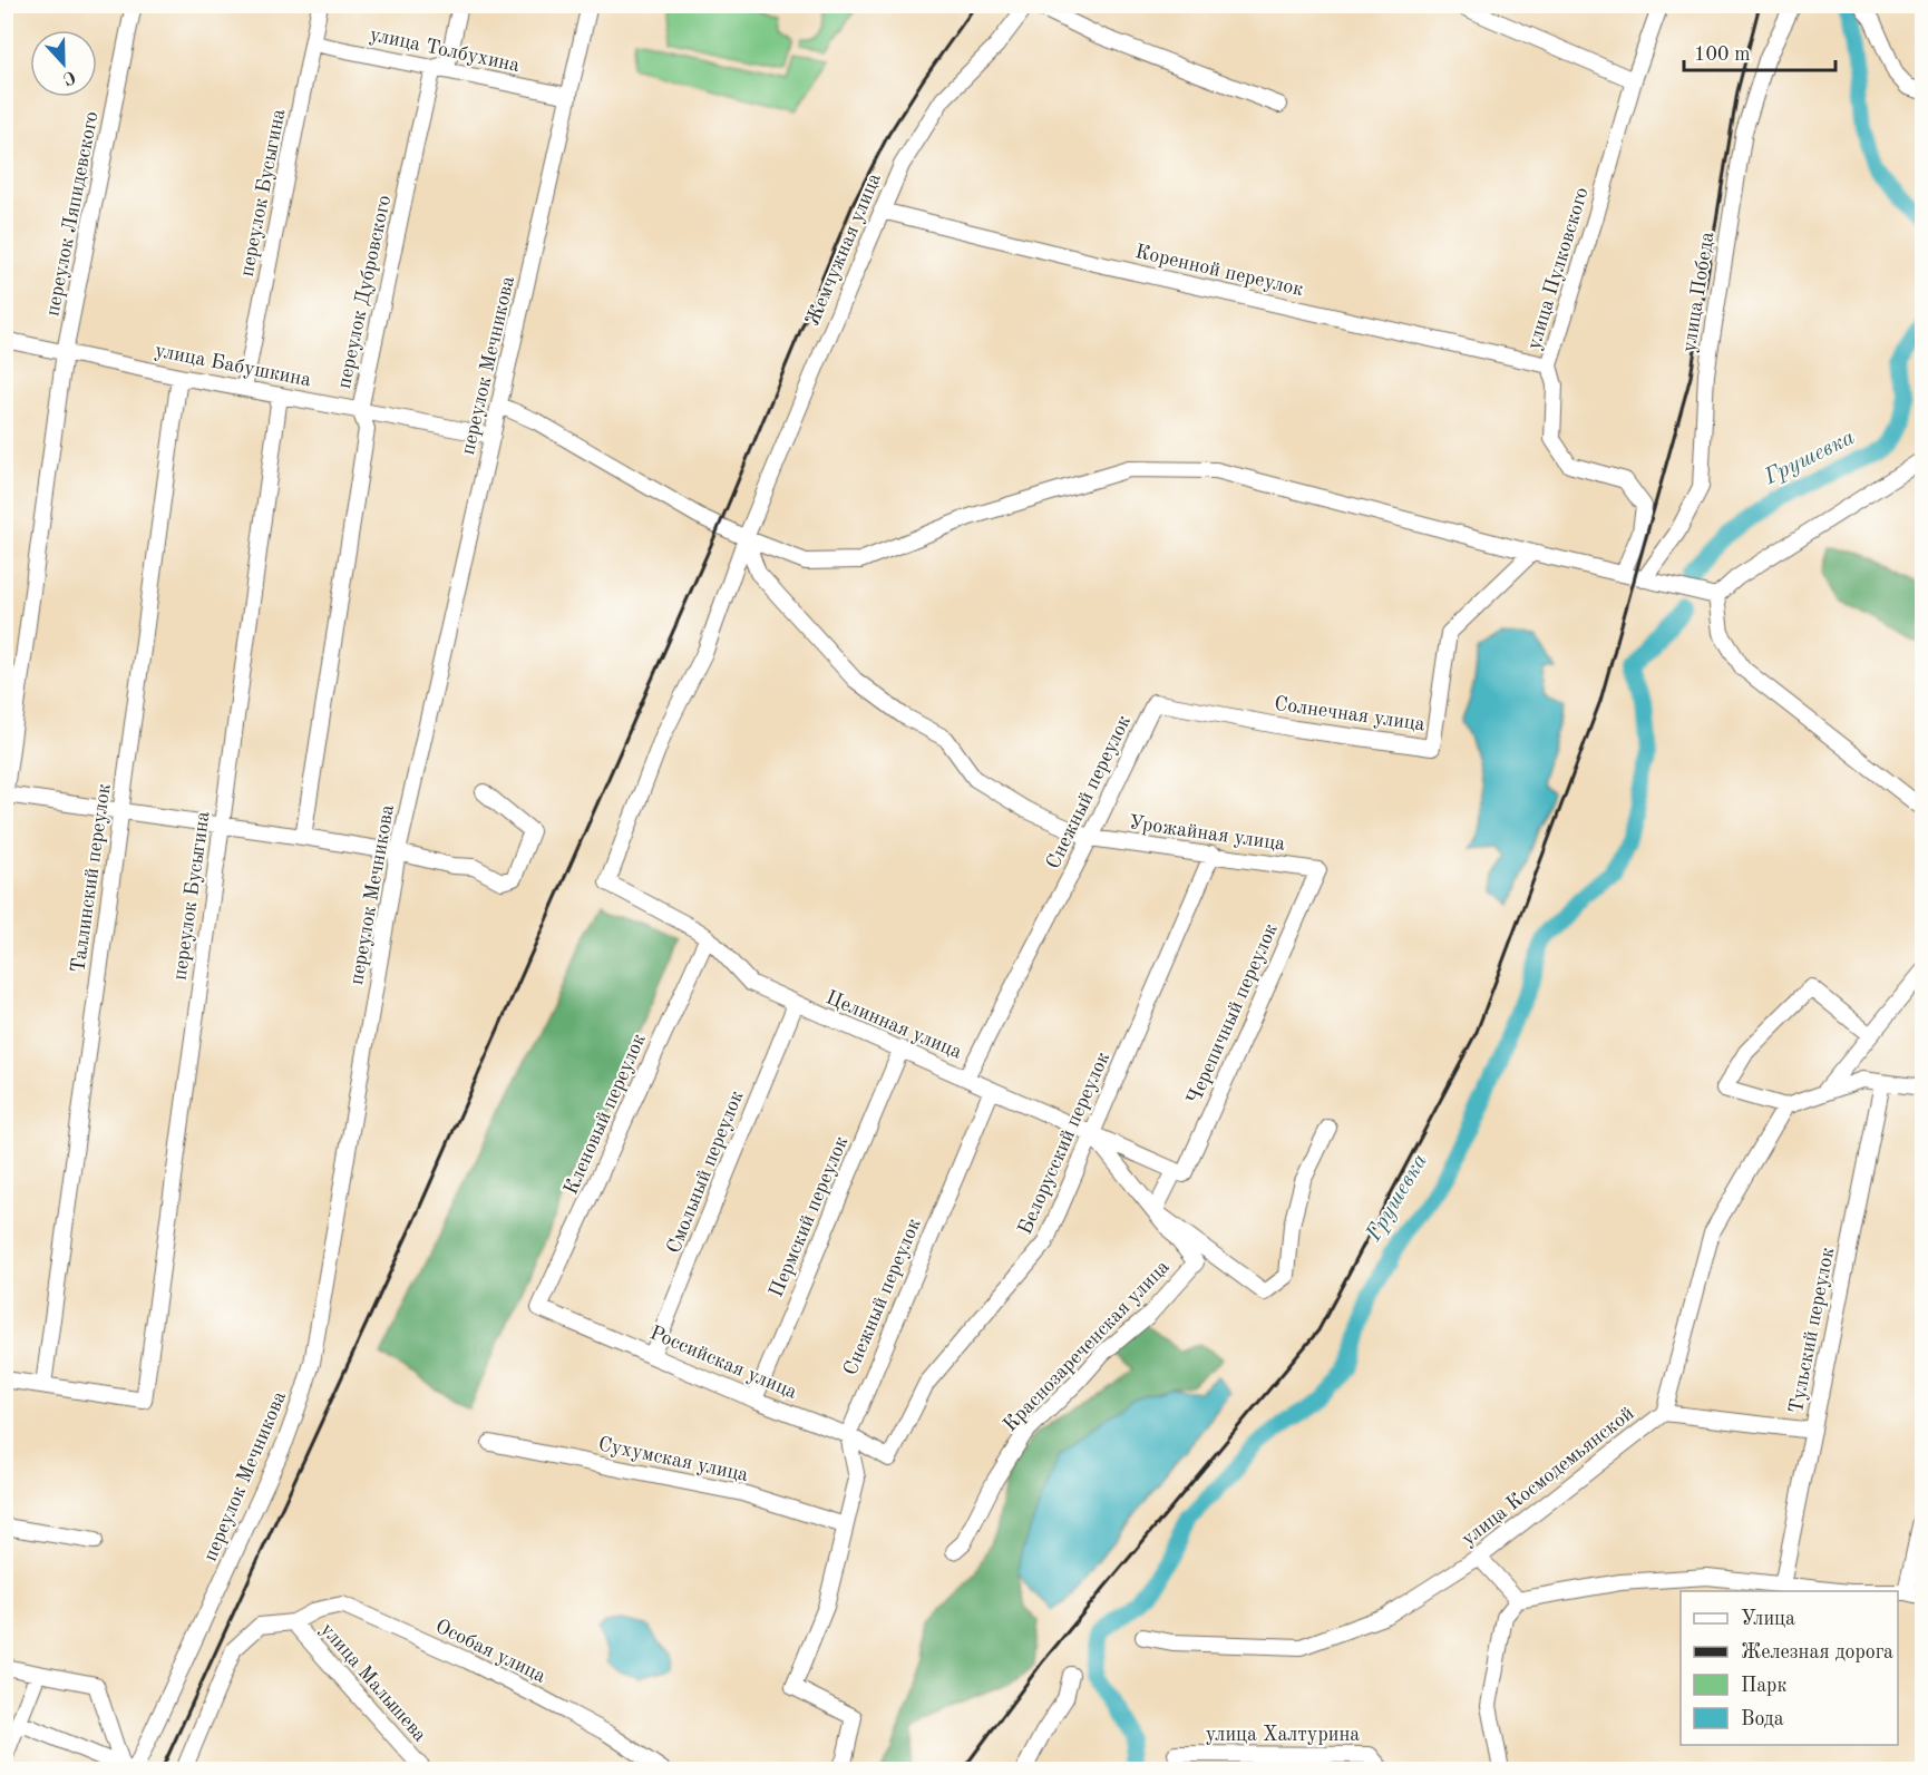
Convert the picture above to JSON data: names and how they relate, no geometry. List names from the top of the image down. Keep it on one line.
{"streets":{"street":["улица Толбухина","переулок Бусыгина","переулок Ляпидевского","Жемчужная улица","улица Пулковского","Коренной переулок","переулок Дубровского","улица Победа","улица Бабушкина","переулок Мечникова","Солнечная улица","Снежный переулок","Урожайная улица","Таллинский переулок","Черепичный переулок","Целинная улица","Кленовый переулок","Белорусский переулок","Смольный переулок","Пермский переулок","Тульский переулок","Краснозареченская улица","Российская улица","Сухумская улица","улица Космодемьянской","Особая улица","улица Малышева","улица Халтурина"]},"crossings":[["улица Толбухина","переулок Бусыгина"],["улица Толбухина","переулок Дубровского"],["улица Толбухина","переулок Мечникова"],["переулок Бусыгина","улица Бабушкина"],["переулок Бусыгина","Таллинский переулок"],["переулок Ляпидевского","улица Бабушкина"],["Жемчужная улица","Коренной переулок"],["Жемчужная улица","Урожайная улица"],["Жемчужная улица","Целинная улица"],["улица Пулковского","Коренной переулок"],["переулок Дубровского","улица Бабушкина"],["улица Бабушкина","переулок Мечникова"],["улица Бабушкина","Таллинский переулок"],["Солнечная улица","Снежный переулок"],["Снежный переулок","Урожайная улица"],["Снежный переулок","Целинная улица"],["Снежный переулок","Российская улица"],["Урожайная улица","Черепичный переулок"],["Урожайная улица","Целинная улица"],["Урожайная улица","Белорусский переулок"],["Черепичный переулок","Целинная улица"],["Целинная улица","Кленовый переулок"],["Целинная улица","Белорусский переулок"],["Целинная улица","Смольный переулок"],["Целинная улица","Пермский переулок"],["Целинная улица","Краснозареченская улица"],["Кленовый переулок","Российская улица"],["Белорусский переулок","Краснозареченская улица"],["Белорусский переулок","Российская улица"],["Смольный переулок","Российская улица"],["Пермский переулок","Российская улица"],["Особая улица","улица Малышева"]],"water":["Грушевка"],"legend":["Улица","Железная дорога","Парк","Вода"],"scale_bar":"100 m","north":"bottom"}
